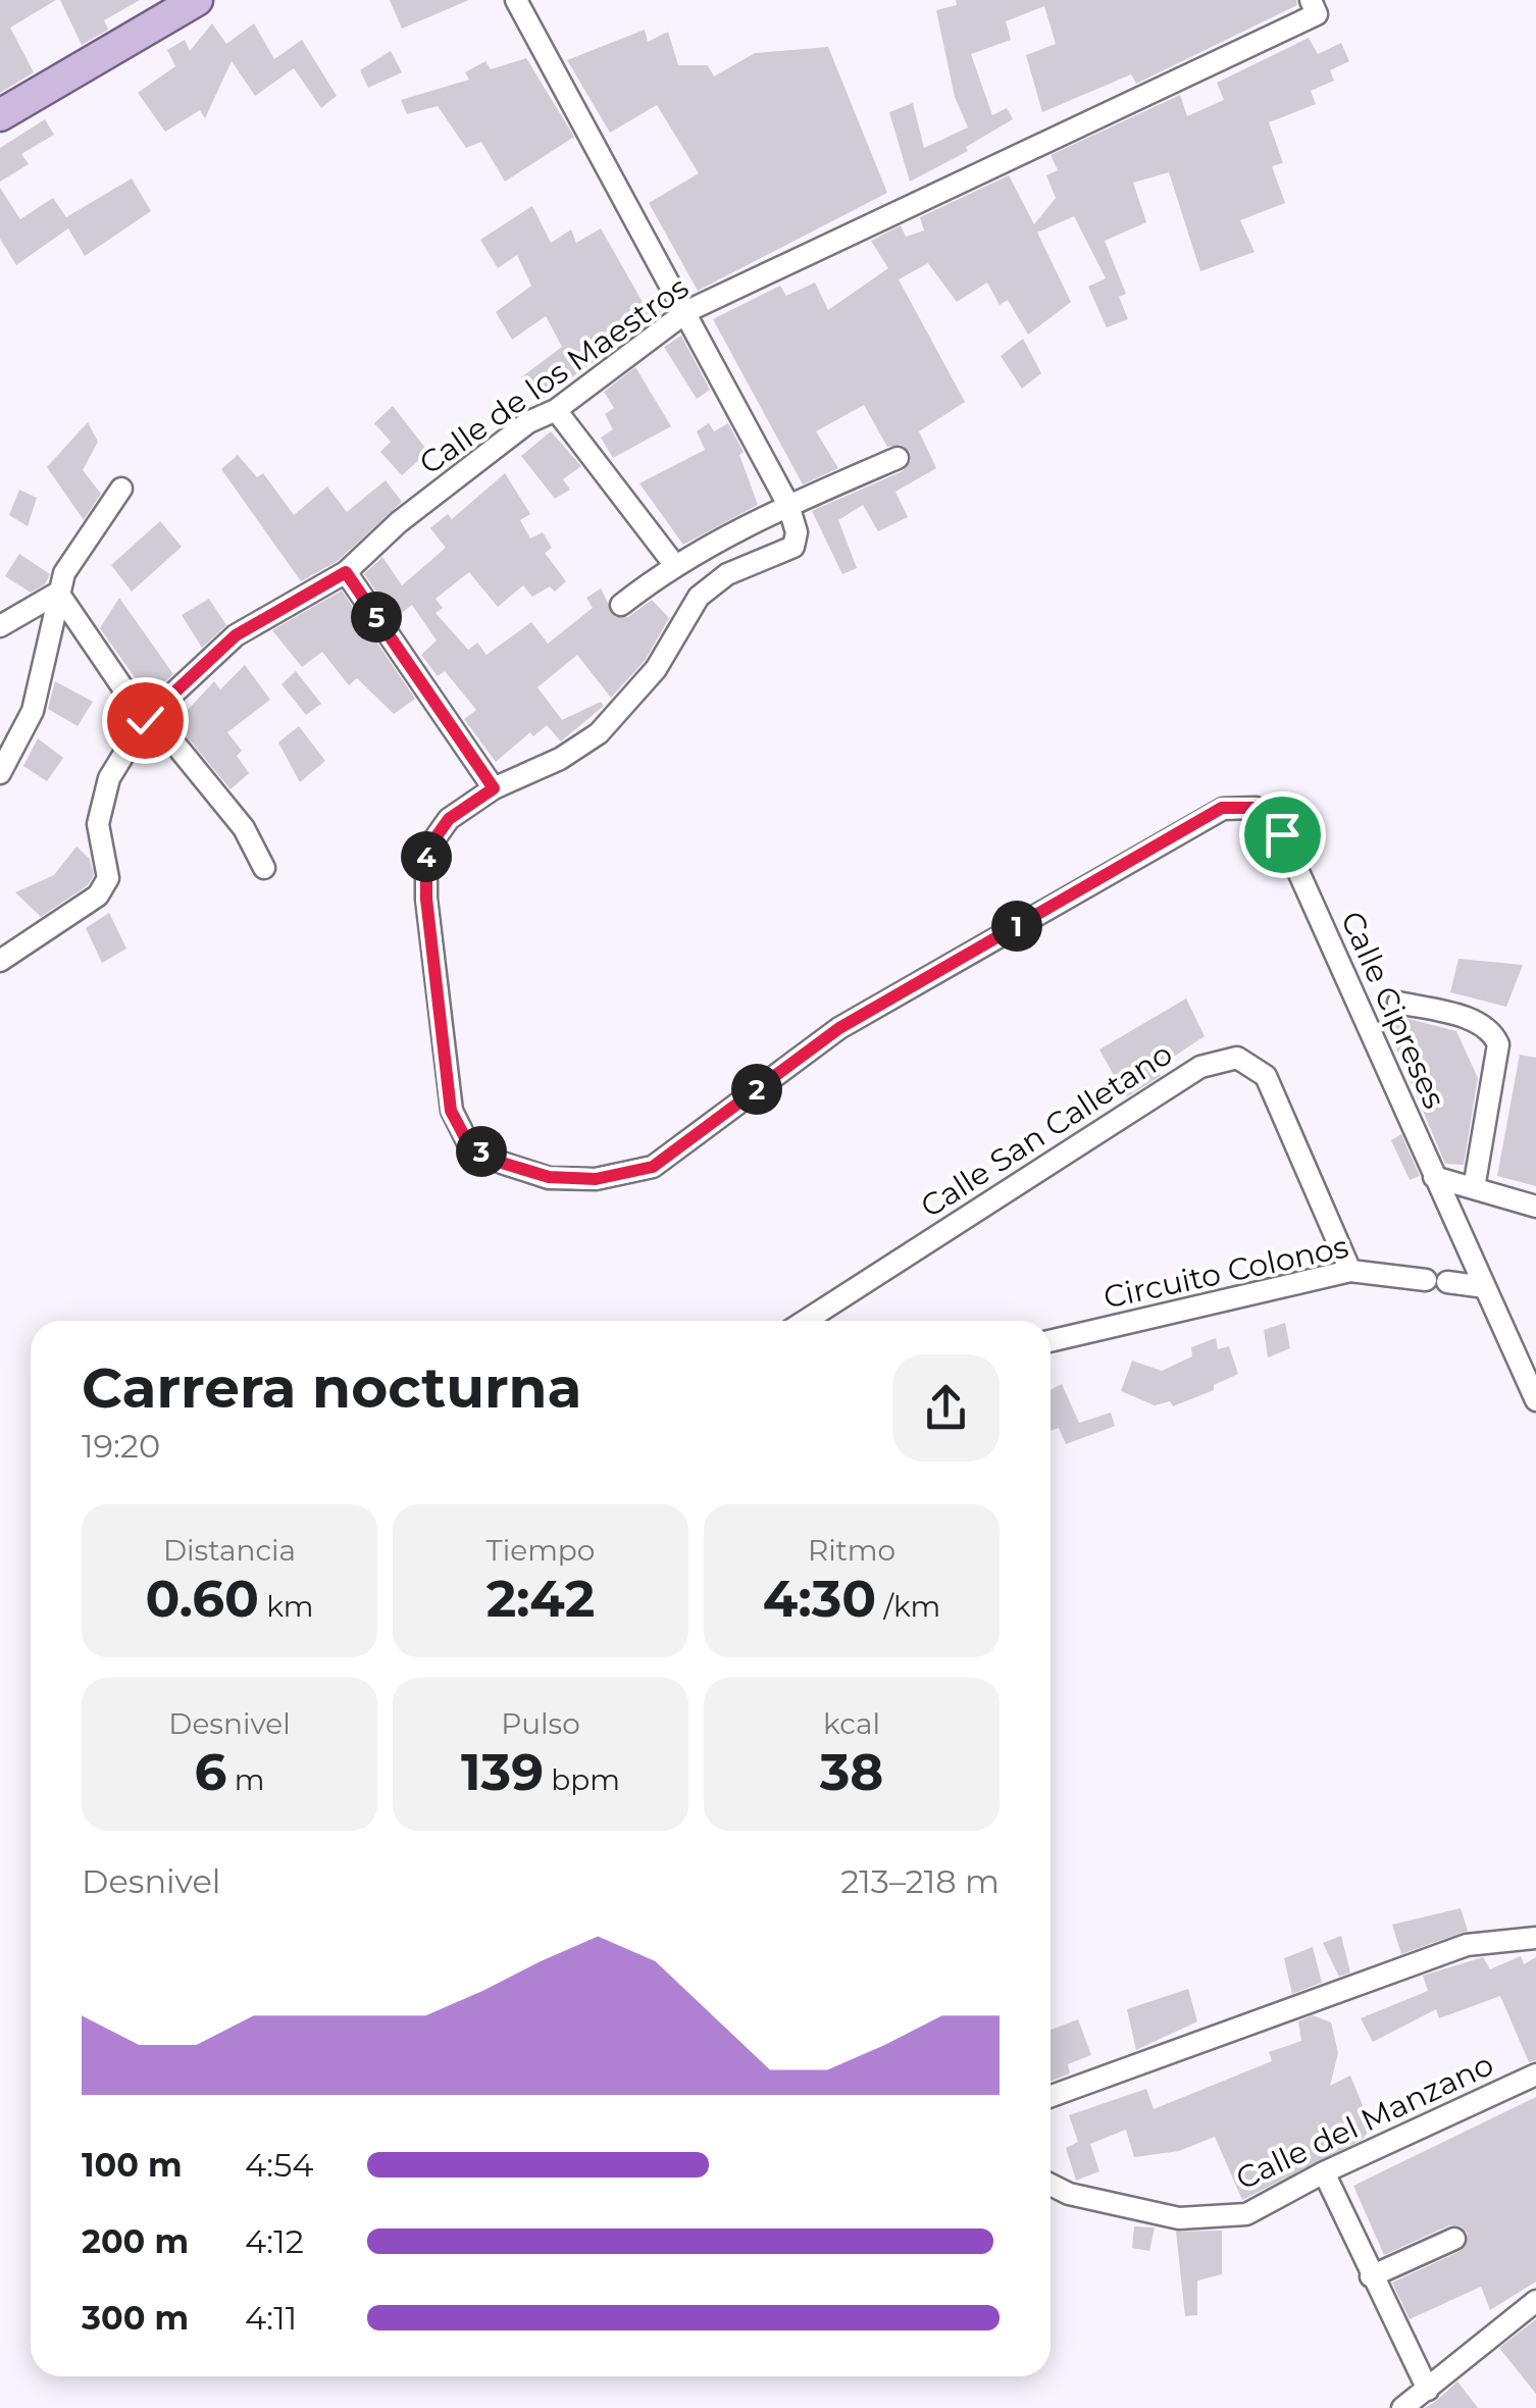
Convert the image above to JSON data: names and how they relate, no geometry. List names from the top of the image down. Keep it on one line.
{"streets":{"street":["Calle de los Maestros","Calle Cipreses","Calle San Calletano","Circuito Colonos","Calle del Manzano"]},"crossings":[["Calle Cipreses","Circuito Colonos"],["Calle San Calletano","Circuito Colonos"]],"page":{"pins":["5","4","1","2","3"],"heading":["Carrera nocturna","19:20"],"stats":[["Distancia","0.60 km"],["Tiempo","2:42"],["Ritmo","4:30 /km"],["Desnivel","6 m"],["Pulso","139 bpm"],["kcal","38"]],"chart":["Desnivel","213–218 m"],"list":[{"name":"100 m","note":"4:54"},{"name":"200 m","note":"4:12"},{"name":"300 m","note":"4:11"}]}}
